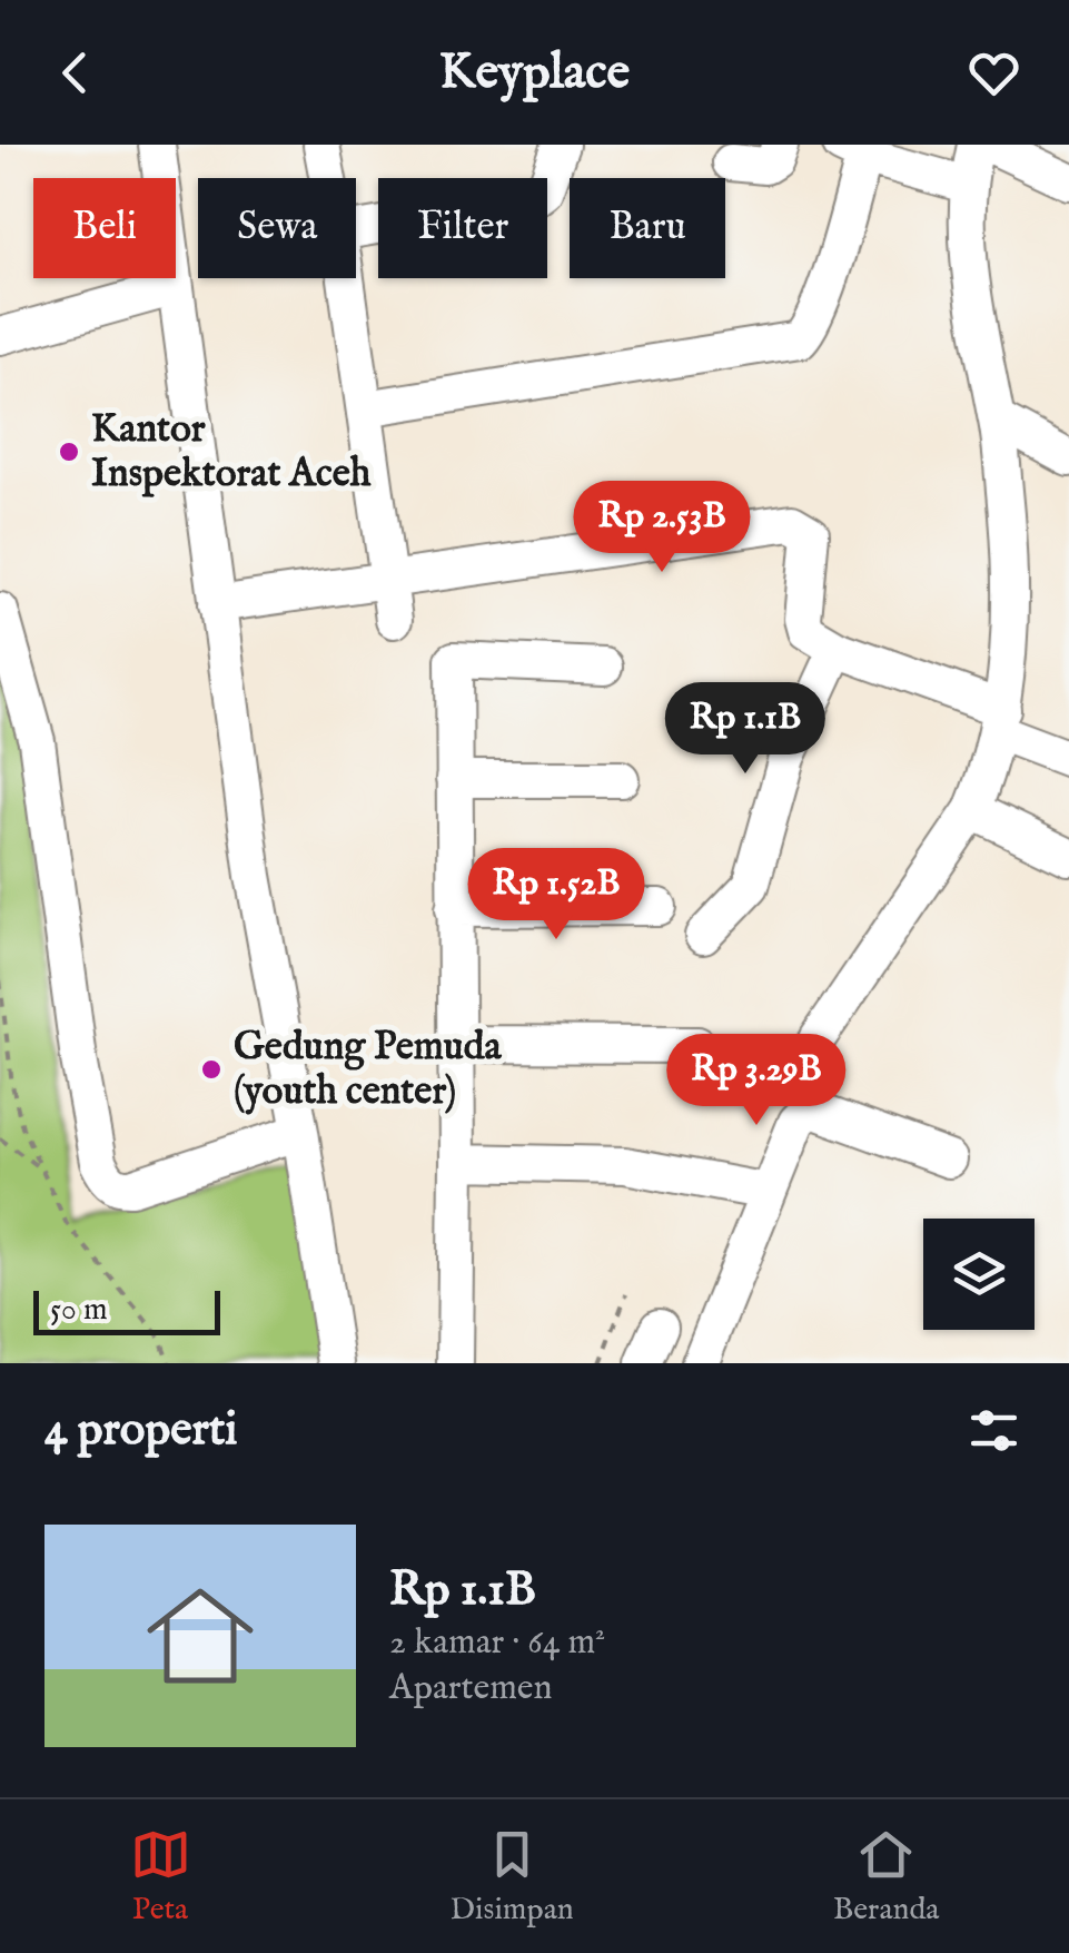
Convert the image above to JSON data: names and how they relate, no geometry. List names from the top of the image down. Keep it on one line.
{"places":["Kantor Inspektorat Aceh","Gedung Pemuda (youth center)"],"scale_bar":"50 m","page":{"header":"Keyplace","chip":["Beli","Sewa","Filter","Baru"],"price":["Rp 2.53B","Rp 1.1B","Rp 1.52B","Rp 3.29B"],"scale":"50 m","heading":"4 properti","list":[{"name":"Rp 1.1B","note":"2 kamar · 64 m² · Apartemen"}],"tabs":["Peta","Disimpan","Beranda"]}}
